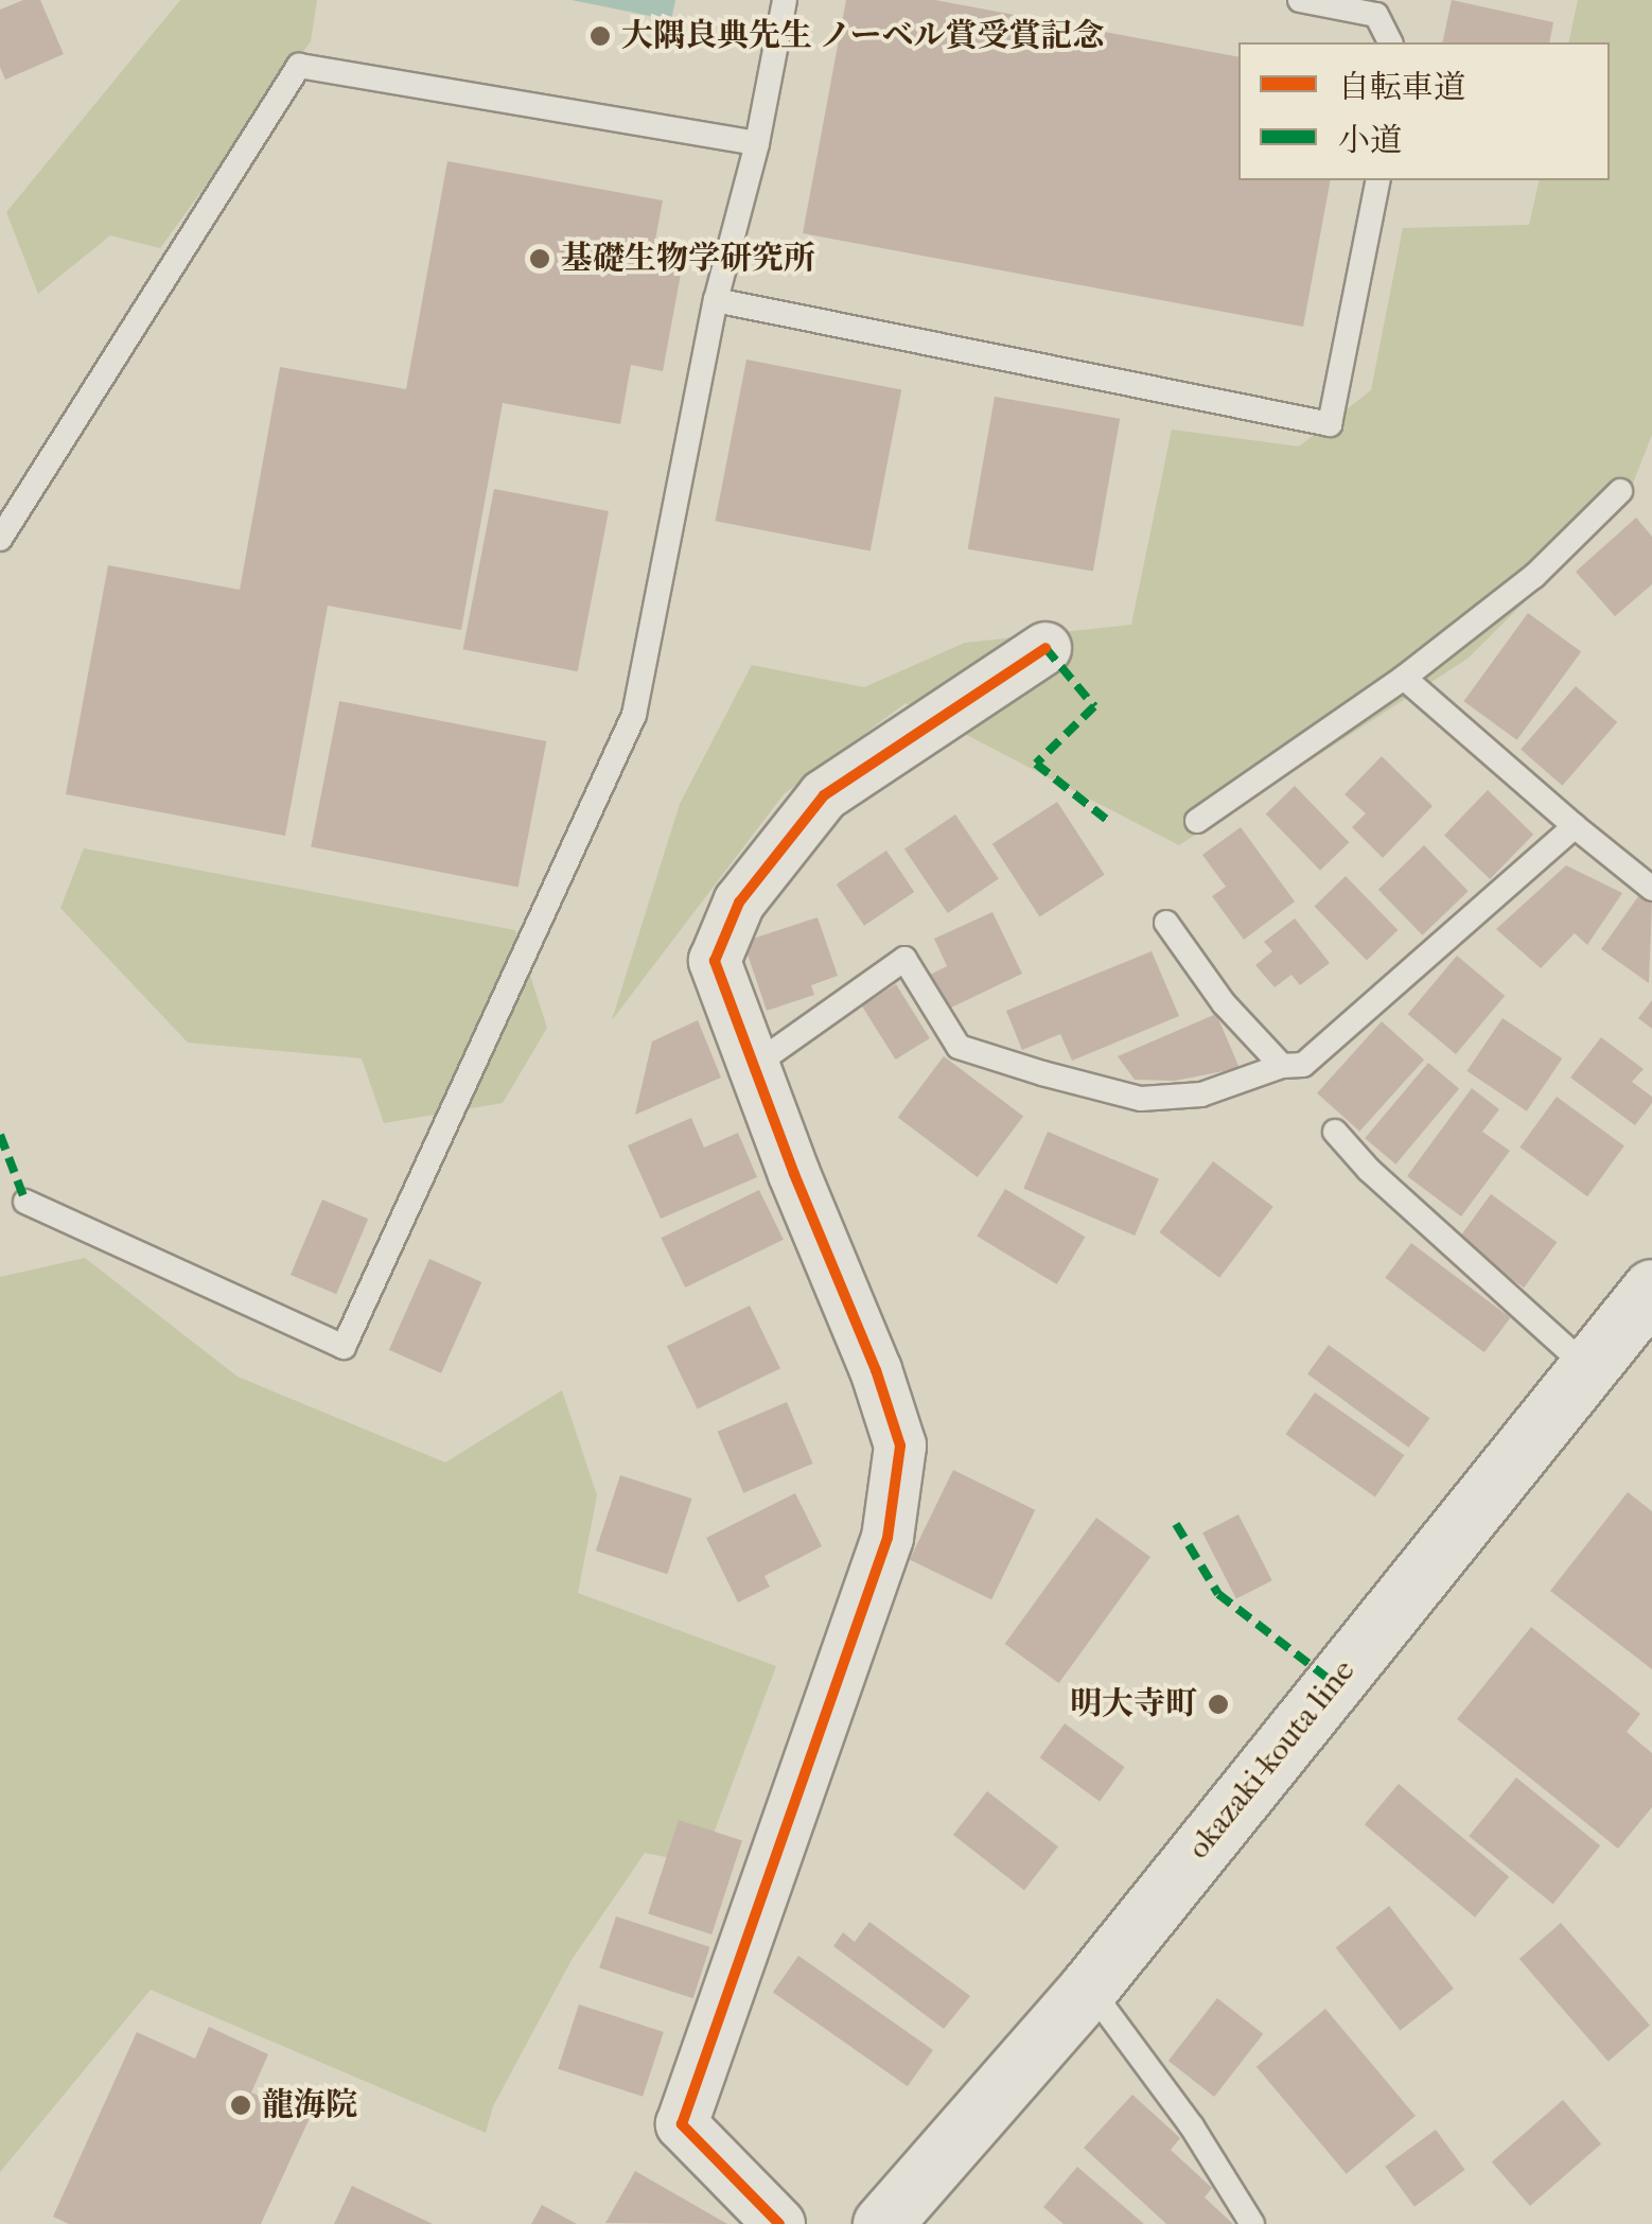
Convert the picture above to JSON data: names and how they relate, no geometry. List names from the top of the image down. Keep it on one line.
{"streets":{"main road":["okazaki-kouta line"]},"places":["大隅良典先生 ノーベル賞受賞記念","基礎生物学研究所","明大寺町","龍海院"],"legend":["自転車道","小道"]}
